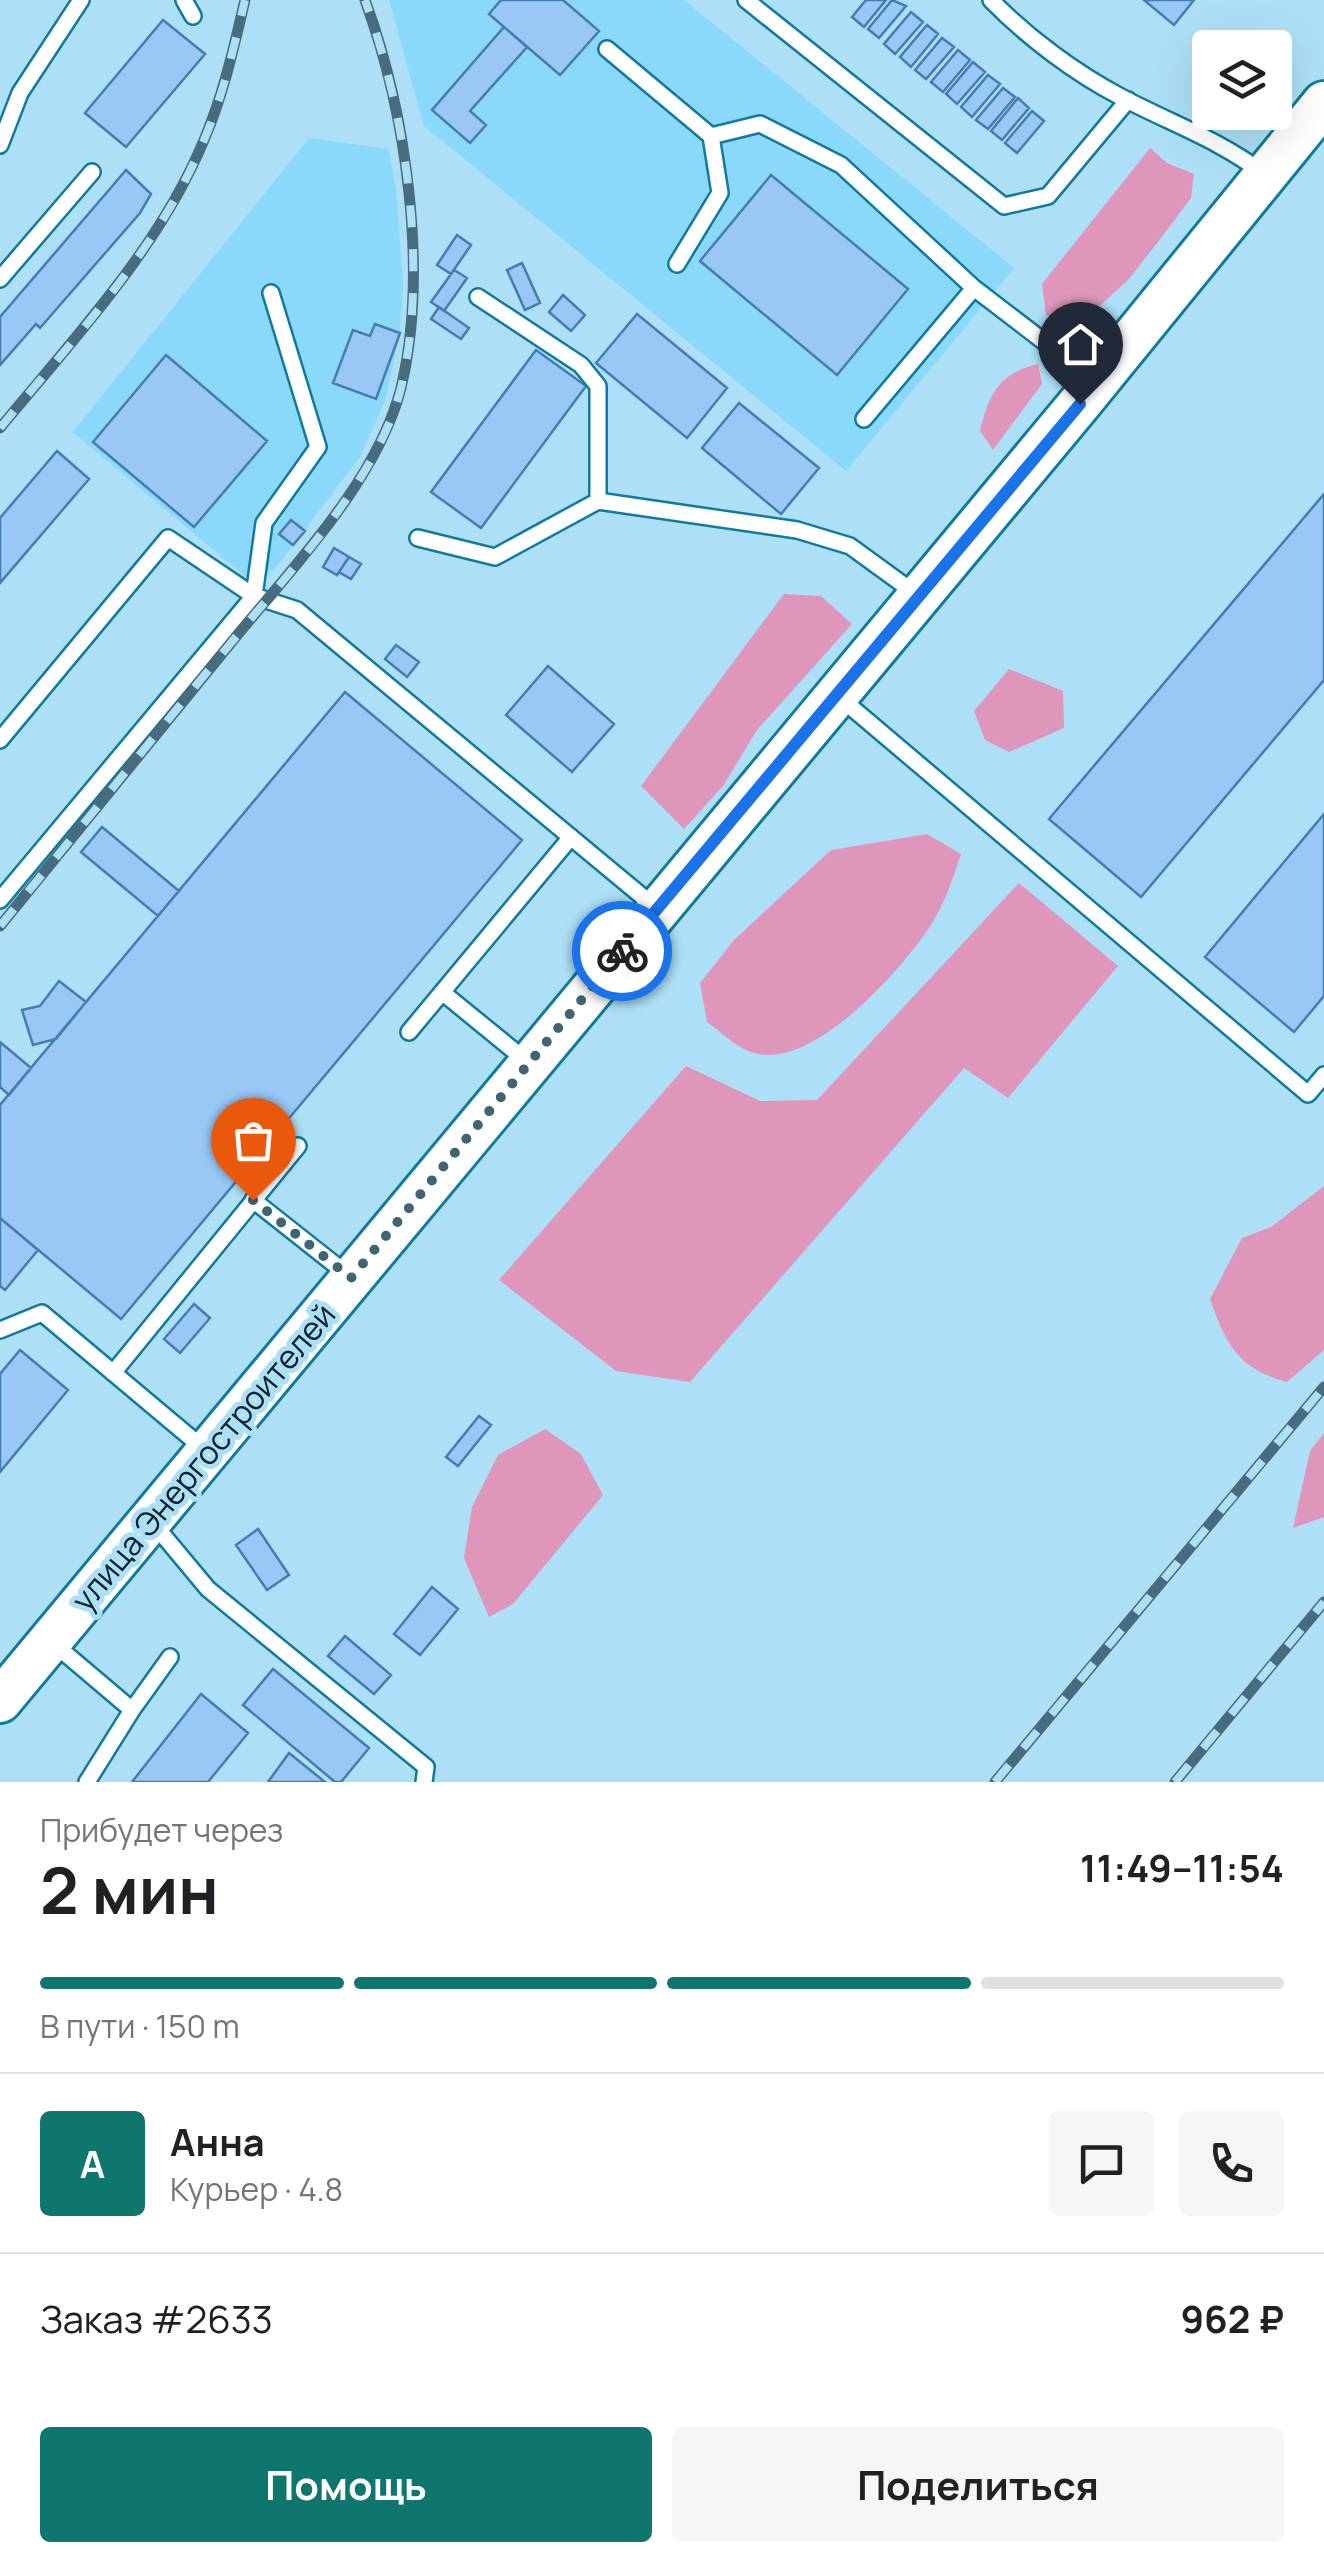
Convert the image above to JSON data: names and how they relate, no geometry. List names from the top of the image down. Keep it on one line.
{"streets":{"main road":["улица Энергостроителей"]},"page":{"heading":["2 мин","Прибудет через","11:49–11:54"],"panel":["Анна","Курьер · 4.8","Заказ #2633","962 ₽"],"bar":"В пути · 150 m","round":"А","buttons":["Помощь","Поделиться"]}}
